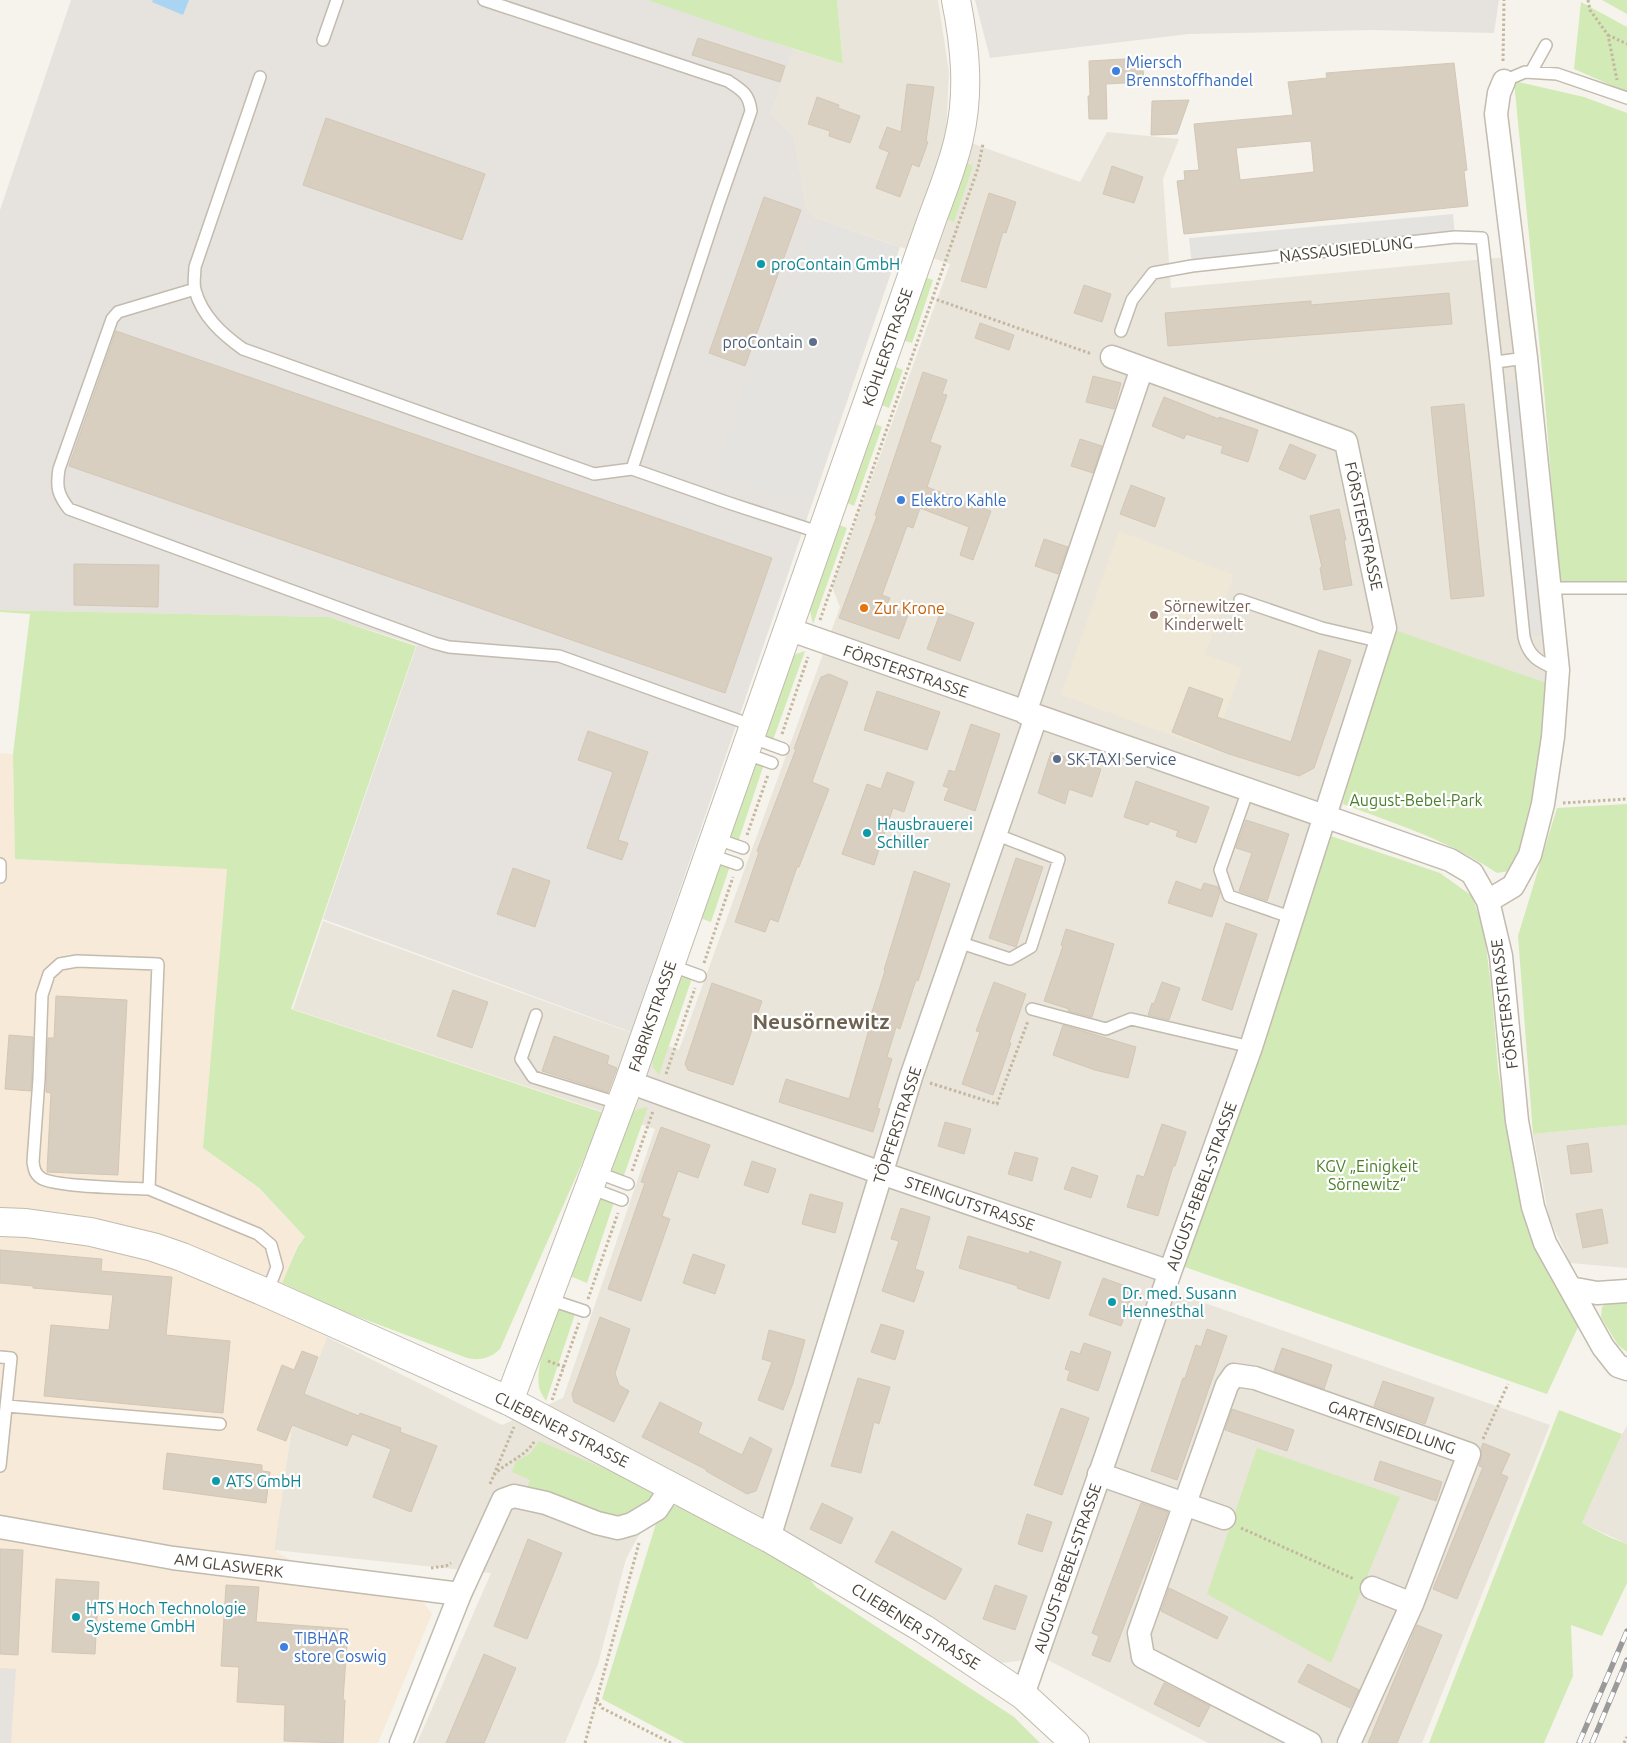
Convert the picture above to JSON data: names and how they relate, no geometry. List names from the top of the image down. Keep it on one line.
{"streets":{"street":["KÖHLERSTRASSE","FÖRSTERSTRASSE","FABRIKSTRASSE","TÖPFERSTRASSE","AUGUST-BEBEL-STRASSE","STEINGUTSTRASSE","GARTENSIEDLUNG","CLIEBENER STRASSE","AM GLASWERK"],"lane":["NASSAUSIEDLUNG"]},"crossings":[["KÖHLERSTRASSE","FÖRSTERSTRASSE"],["KÖHLERSTRASSE","FABRIKSTRASSE"],["FÖRSTERSTRASSE","FABRIKSTRASSE"],["FÖRSTERSTRASSE","TÖPFERSTRASSE"],["FÖRSTERSTRASSE","AUGUST-BEBEL-STRASSE"],["FABRIKSTRASSE","STEINGUTSTRASSE"],["FABRIKSTRASSE","CLIEBENER STRASSE"],["TÖPFERSTRASSE","STEINGUTSTRASSE"],["TÖPFERSTRASSE","CLIEBENER STRASSE"],["AUGUST-BEBEL-STRASSE","STEINGUTSTRASSE"],["AUGUST-BEBEL-STRASSE","CLIEBENER STRASSE"]],"districts":["Neusörnewitz"],"parks":["August-Bebel-Park","KGV „Einigkeit Sörnewitz“"],"places":["Miersch Brennstoffhandel","proContain GmbH","proContain","Elektro Kahle","Zur Krone","Sörnewitzer Kinderwelt","SK-TAXI Service","Hausbrauerei Schiller","Dr. med. Susann Hennesthal","ATS GmbH","HTS Hoch Technologie Systeme GmbH","TIBHAR store Coswig"]}
